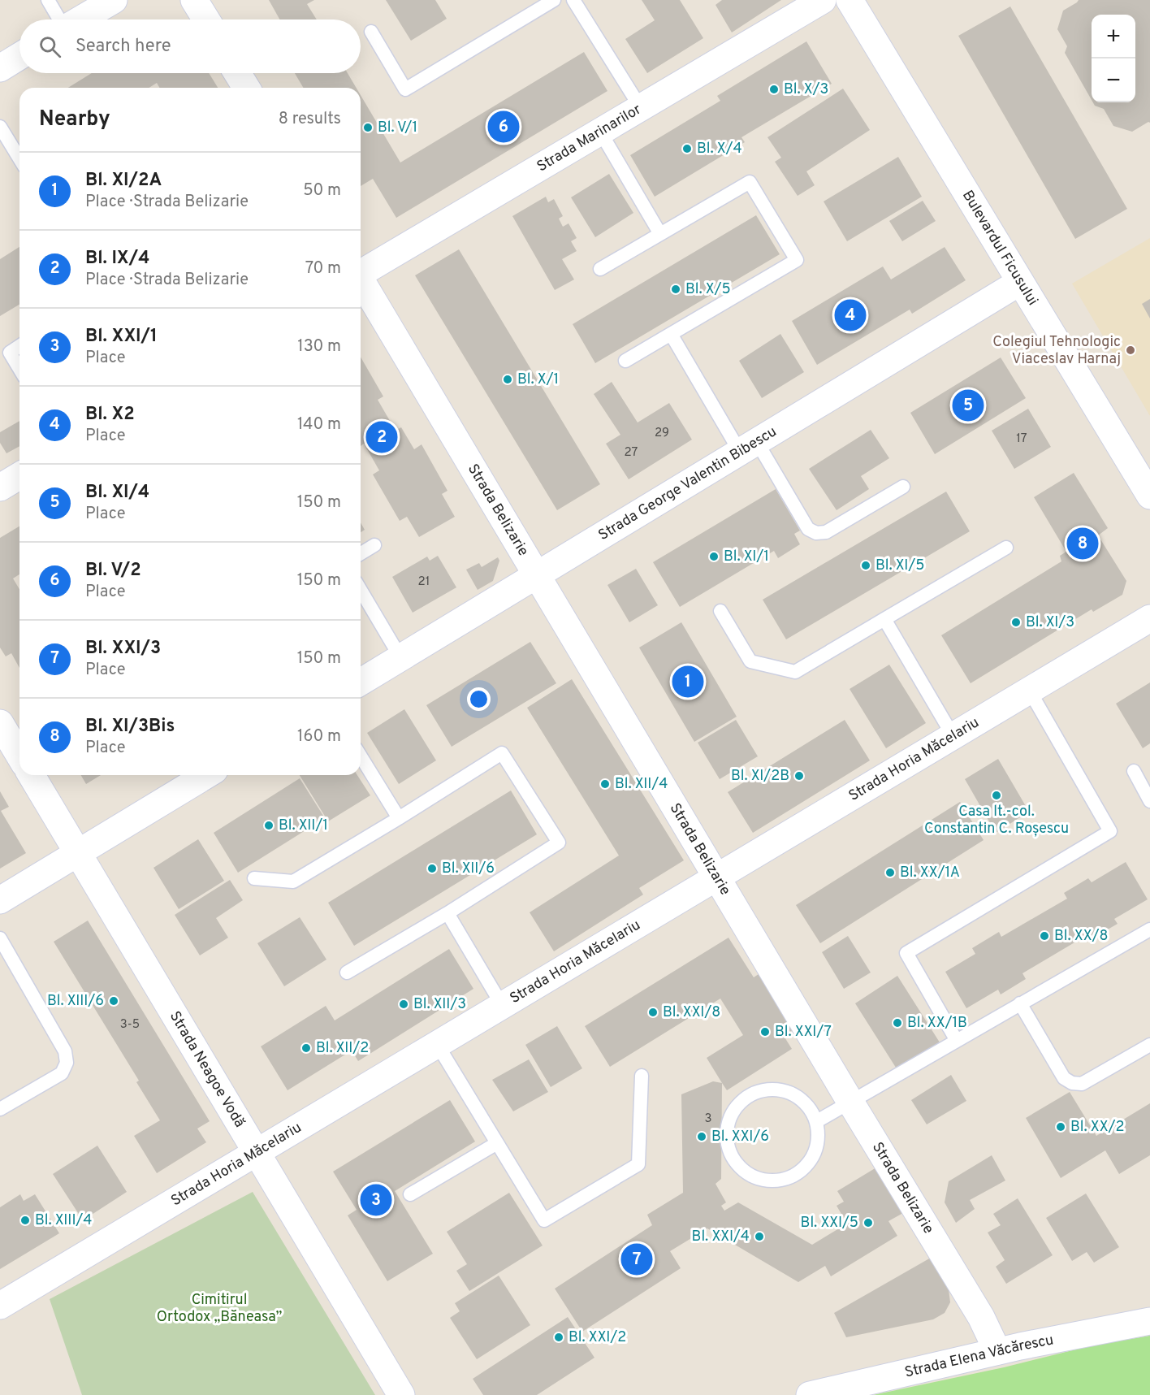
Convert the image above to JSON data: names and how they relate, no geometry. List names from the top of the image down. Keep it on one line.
{"streets":{"street":["Strada Marinarilor","Bulevardul Ficusului","Strada George Valentin Bibescu","Strada Belizarie","Strada Horia Măcelariu","Strada Neagoe Vodă","Strada Elena Văcărescu"]},"crossings":[["Bulevardul Ficusului","Strada George Valentin Bibescu"],["Strada George Valentin Bibescu","Strada Belizarie"],["Strada Belizarie","Strada Horia Măcelariu"],["Strada Belizarie","Strada Elena Văcărescu"],["Strada Horia Măcelariu","Strada Neagoe Vodă"]],"parks":["Cimitirul Ortodox „Băneasa”"],"places":["Bl. X/3","Bl. V/1","Bl. X/4","Bl. X/5","Colegiul Tehnologic Viaceslav Harnaj","Bl. X/1","Bl. XI/1","Bl. XI/5","Bl. XI/3","Bl. XI/2B","Bl. XII/4","Casa lt.-col. Constantin C. Roșescu","Bl. XII/1","Bl. XII/6","Bl. XX/1A","Bl. XX/8","Bl. XIII/6","Bl. XII/3","Bl. XXI/8","Bl. XX/1B","Bl. XXI/7","Bl. XII/2","Bl. XX/2","Bl. XXI/6","Bl. XIII/4","Bl. XXI/5","Bl. XXI/4","Bl. XXI/2"],"house_numbers":["29","17","27","21","3-5","3"],"page":{"map_buttons":["+","−"],"search":"Search here","heading":["Nearby","8 results"],"pins":["6","4","5","2","8","1","3","7"],"list":[{"mark":"1","name":"Bl. XI/2A","note":"Place · Strada Belizarie","value":"50 m"},{"mark":"2","name":"Bl. IX/4","note":"Place · Strada Belizarie","value":"70 m"},{"mark":"3","name":"Bl. XXI/1","note":"Place","value":"130 m"},{"mark":"4","name":"Bl. X2","note":"Place","value":"140 m"},{"mark":"5","name":"Bl. XI/4","note":"Place","value":"150 m"},{"mark":"6","name":"Bl. V/2","note":"Place","value":"150 m"},{"mark":"7","name":"Bl. XXI/3","note":"Place","value":"150 m"},{"mark":"8","name":"Bl. XI/3Bis","note":"Place","value":"160 m"}]}}
